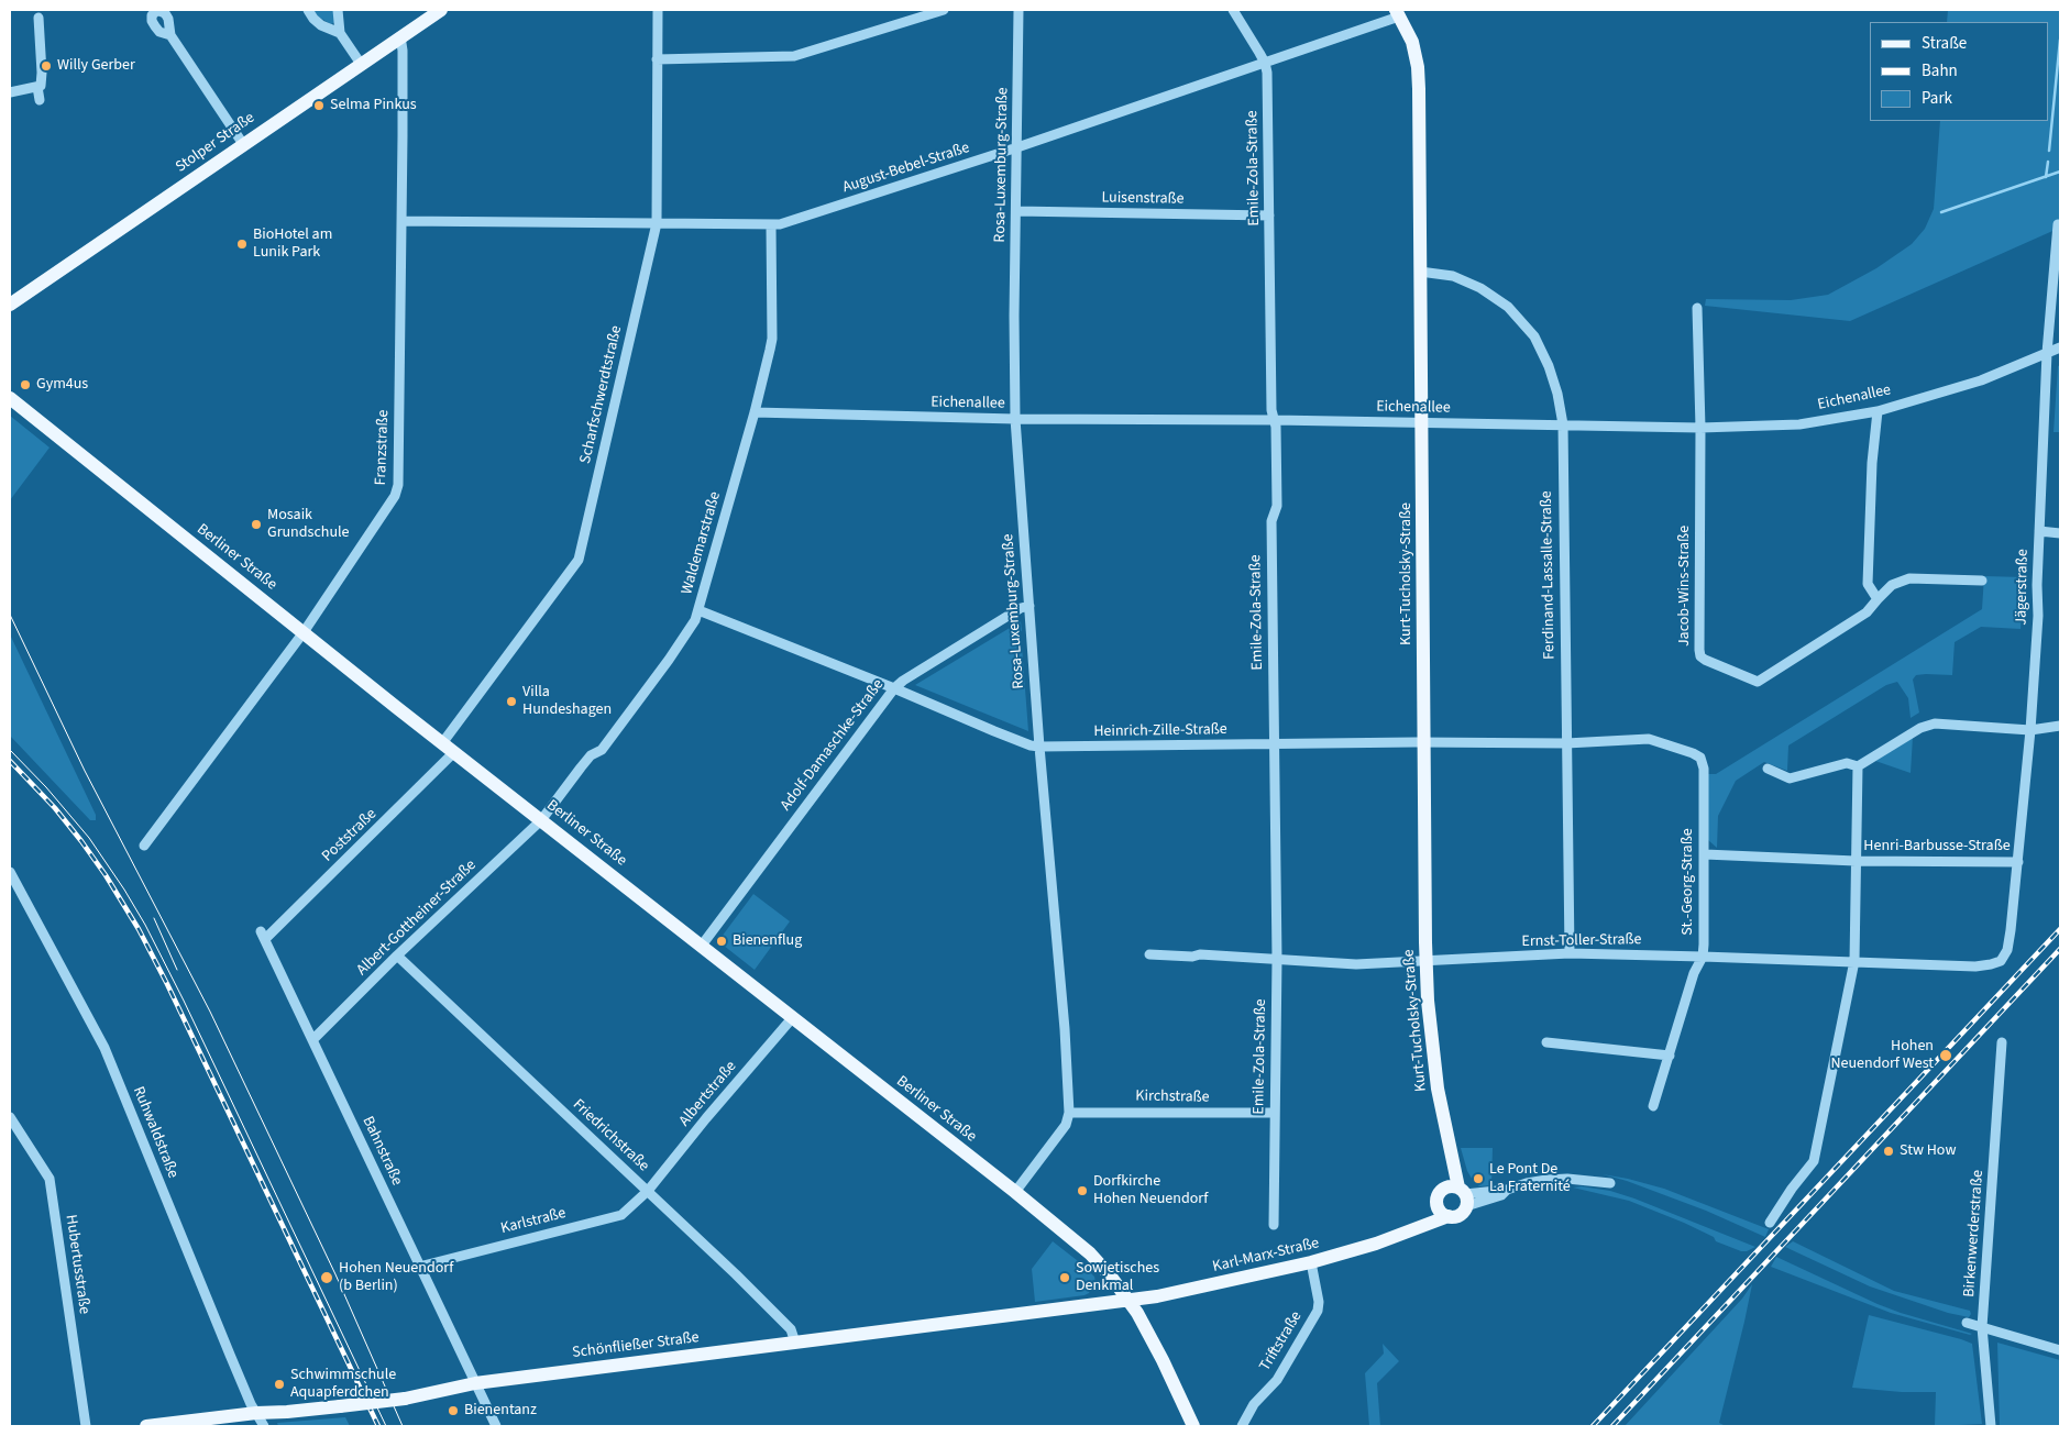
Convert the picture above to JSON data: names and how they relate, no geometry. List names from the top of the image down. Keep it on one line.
{"streets":{"main road":["Stolper Straße","Berliner Straße","Kurt-Tucholsky-Straße","Karl-Marx-Straße","Schönfließer Straße"],"street":["Rosa-Luxemburg-Straße","August-Bebel-Straße","Emile-Zola-Straße","Luisenstraße","Scharfschwerdtstraße","Eichenallee","Franzstraße","Waldemarstraße","Ferdinand-Lassalle-Straße","Jacob-Wins-Straße","Jägerstraße","Heinrich-Zille-Straße","Adolf-Damaschke-Straße","Poststraße","Henri-Barbusse-Straße","St.-Georg-Straße","Albert-Gottheiner-Straße","Ernst-Toller-Straße","Albertstraße","Kirchstraße","Ruhwaldstraße","Friedrichstraße","Bahnstraße","Karlstraße","Birkenwerderstraße","Hubertusstraße","Triftstraße"]},"crossings":[["Stolper Straße","Franzstraße"],["Rosa-Luxemburg-Straße","August-Bebel-Straße"],["Rosa-Luxemburg-Straße","Luisenstraße"],["Rosa-Luxemburg-Straße","Eichenallee"],["Rosa-Luxemburg-Straße","Heinrich-Zille-Straße"],["Rosa-Luxemburg-Straße","Adolf-Damaschke-Straße"],["Rosa-Luxemburg-Straße","Kirchstraße"],["August-Bebel-Straße","Emile-Zola-Straße"],["August-Bebel-Straße","Scharfschwerdtstraße"],["August-Bebel-Straße","Franzstraße"],["August-Bebel-Straße","Waldemarstraße"],["August-Bebel-Straße","Kurt-Tucholsky-Straße"],["Emile-Zola-Straße","Luisenstraße"],["Emile-Zola-Straße","Eichenallee"],["Emile-Zola-Straße","Heinrich-Zille-Straße"],["Emile-Zola-Straße","Ernst-Toller-Straße"],["Emile-Zola-Straße","Kirchstraße"],["Scharfschwerdtstraße","Berliner Straße"],["Eichenallee","Waldemarstraße"],["Eichenallee","Kurt-Tucholsky-Straße"],["Eichenallee","Ferdinand-Lassalle-Straße"],["Eichenallee","Jacob-Wins-Straße"],["Eichenallee","Jägerstraße"],["Franzstraße","Berliner Straße"],["Waldemarstraße","Berliner Straße"],["Waldemarstraße","Heinrich-Zille-Straße"],["Waldemarstraße","Albert-Gottheiner-Straße"],["Berliner Straße","Adolf-Damaschke-Straße"],["Berliner Straße","Poststraße"],["Berliner Straße","Albert-Gottheiner-Straße"],["Berliner Straße","Albertstraße"],["Berliner Straße","Karl-Marx-Straße"],["Berliner Straße","Schönfließer Straße"],["Kurt-Tucholsky-Straße","Ferdinand-Lassalle-Straße"],["Kurt-Tucholsky-Straße","Heinrich-Zille-Straße"],["Kurt-Tucholsky-Straße","Ernst-Toller-Straße"],["Kurt-Tucholsky-Straße","Karl-Marx-Straße"],["Ferdinand-Lassalle-Straße","Heinrich-Zille-Straße"],["Ferdinand-Lassalle-Straße","Ernst-Toller-Straße"],["Jägerstraße","Henri-Barbusse-Straße"],["Jägerstraße","Ernst-Toller-Straße"],["Heinrich-Zille-Straße","Adolf-Damaschke-Straße"],["Heinrich-Zille-Straße","St.-Georg-Straße"],["Poststraße","Bahnstraße"],["Henri-Barbusse-Straße","St.-Georg-Straße"],["Henri-Barbusse-Straße","Ernst-Toller-Straße"],["St.-Georg-Straße","Ernst-Toller-Straße"],["Albert-Gottheiner-Straße","Friedrichstraße"],["Albert-Gottheiner-Straße","Bahnstraße"],["Albertstraße","Friedrichstraße"],["Albertstraße","Karlstraße"],["Ruhwaldstraße","Schönfließer Straße"],["Friedrichstraße","Karlstraße"],["Friedrichstraße","Schönfließer Straße"],["Bahnstraße","Karlstraße"],["Bahnstraße","Schönfließer Straße"],["Karl-Marx-Straße","Triftstraße"],["Karl-Marx-Straße","Schönfließer Straße"]],"places":["Willy Gerber","Selma Pinkus","BioHotel am Lunik Park","Gym4us","Mosaik Grundschule","Villa Hundeshagen","Bienenflug","Hohen Neuendorf West","Stw How","Le Pont De La Fraternité","Dorfkirche Hohen Neuendorf","Hohen Neuendorf (b Berlin)","Sowjetisches Denkmal","Schwimmschule Aquapferdchen","Bienentanz"],"legend":["Straße","Bahn","Park"]}
